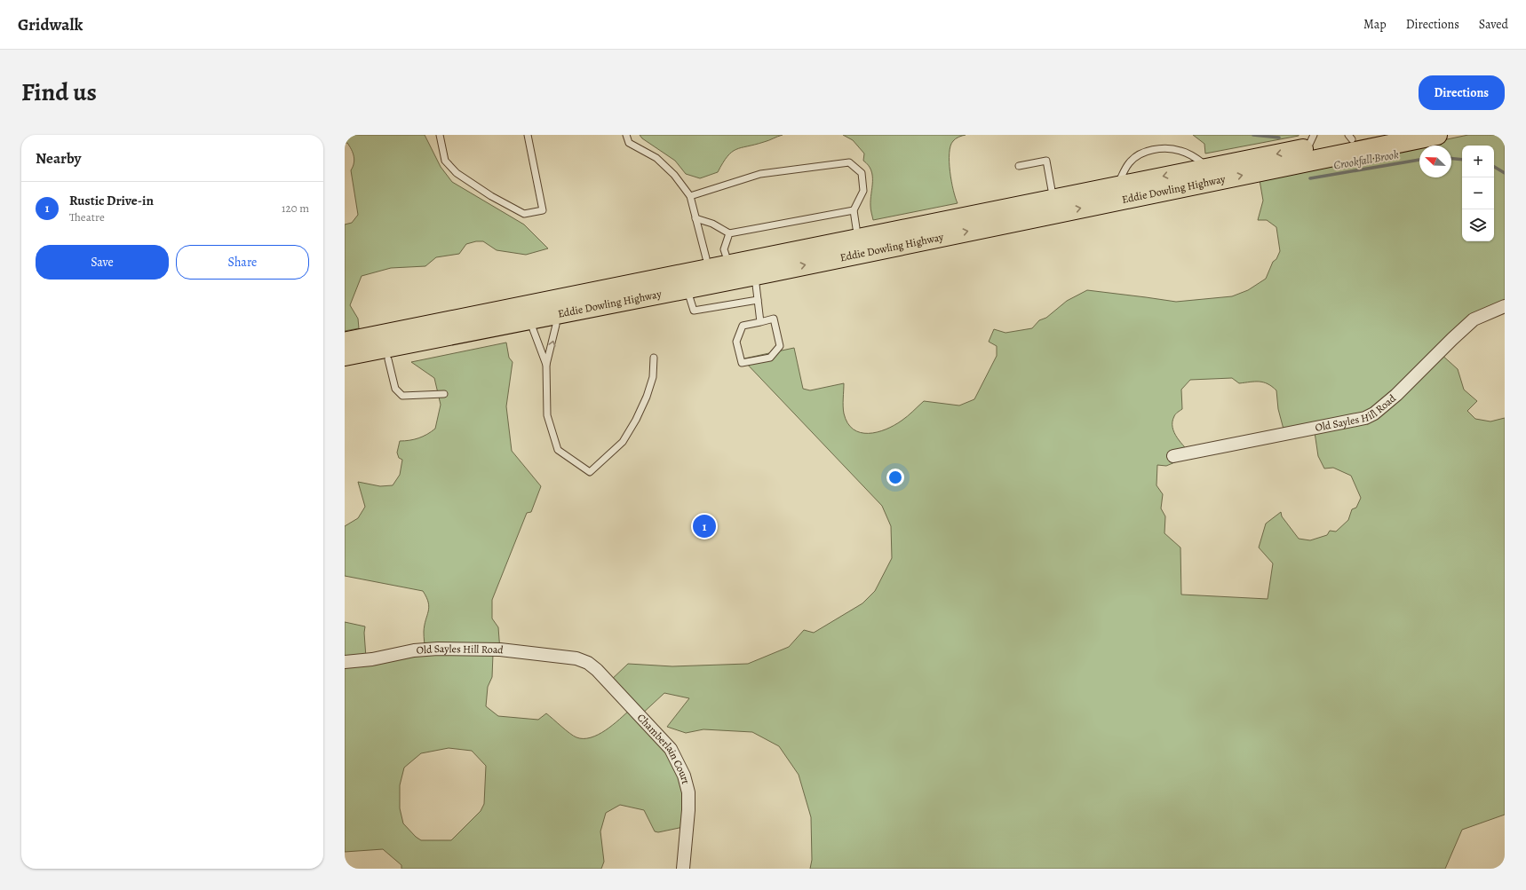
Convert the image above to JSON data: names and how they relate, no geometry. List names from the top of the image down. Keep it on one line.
{"streets":{"highway":["Eddie Dowling Highway"],"street":["Old Sayles Hill Road","Chamberlain Court"]},"crossings":[["Old Sayles Hill Road","Chamberlain Court"]],"water":["Crookfall Brook"],"north":"top left","page":{"header":"Gridwalk","nav":["Map","Directions","Saved"],"title":"Find us","buttons":["Directions",["Save","Share"]],"heading":"Nearby","map_buttons":["+","−"],"list":[{"mark":"1","name":"Rustic Drive-in","note":"Theatre","value":"120 m"}],"pins":"1"}}
